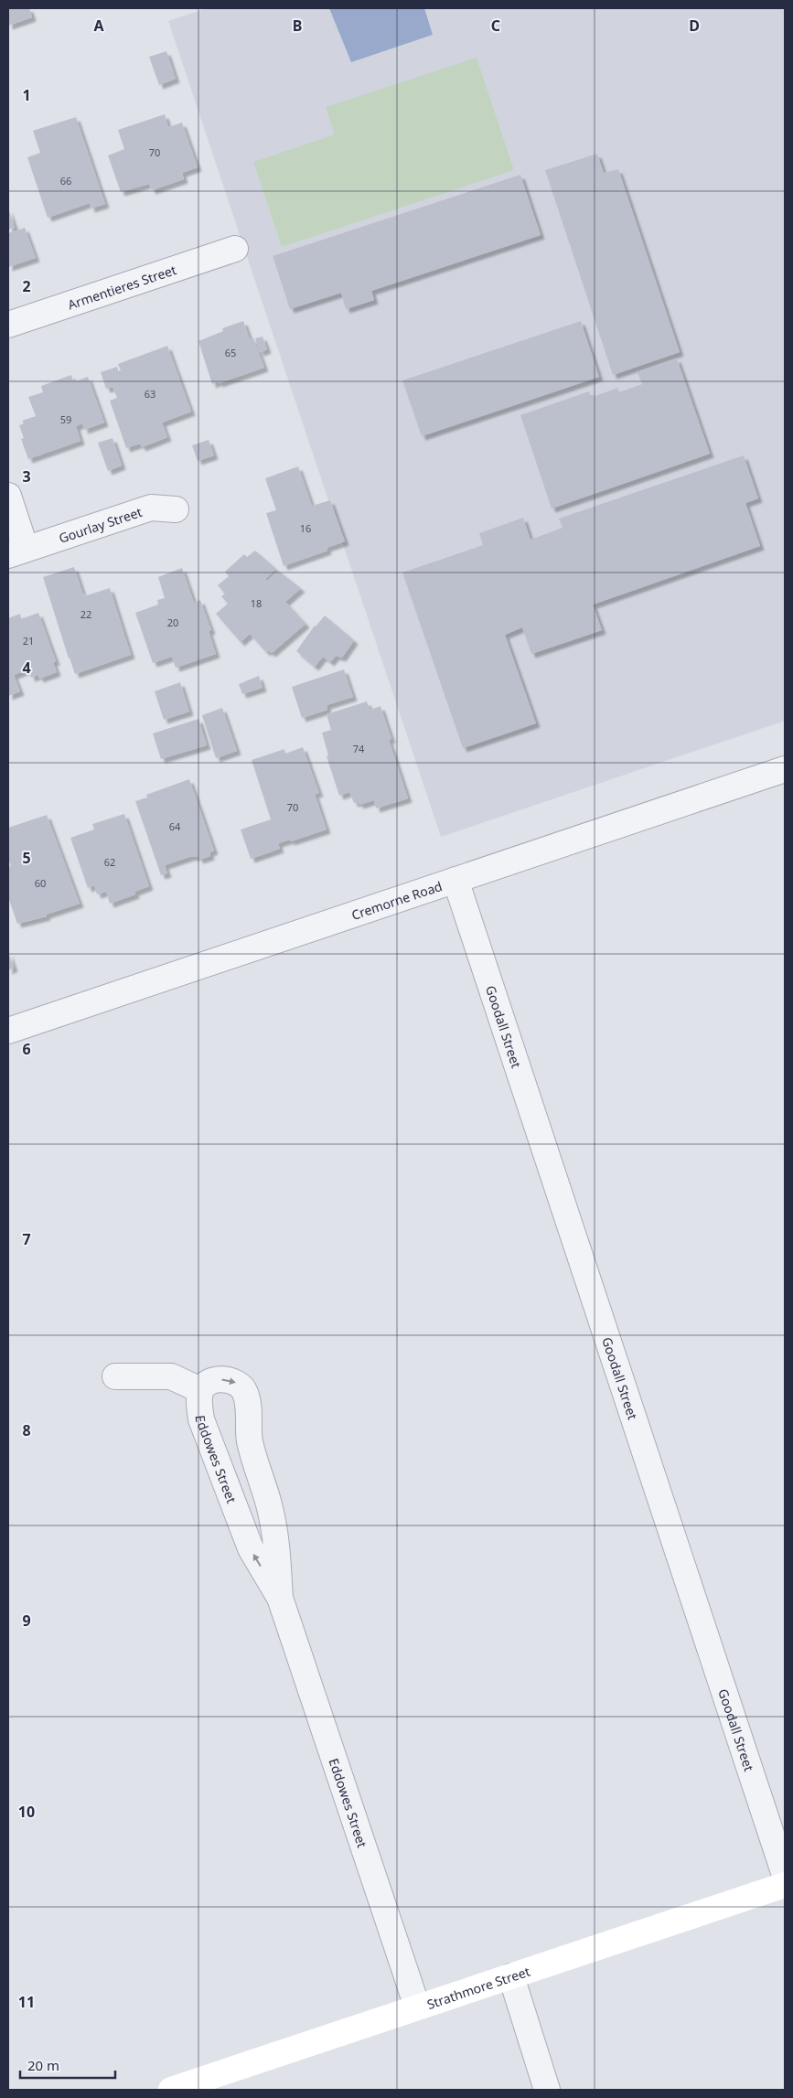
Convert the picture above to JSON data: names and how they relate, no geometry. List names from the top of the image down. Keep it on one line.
{"streets":{"street":["Armentieres Street","Gourlay Street","Cremorne Road","Goodall Street","Eddowes Street","Strathmore Street"]},"crossings":[["Cremorne Road","Goodall Street"],["Eddowes Street","Strathmore Street"]],"house_numbers":["70","66","65","63","59","16","18","22","20","21","74","70","64","62","60"],"scale_bar":"20 m","grid":{"columns":["A","B","C","D"],"rows":["1","2","3","4","5","6","7","8","9","10","11"]}}
